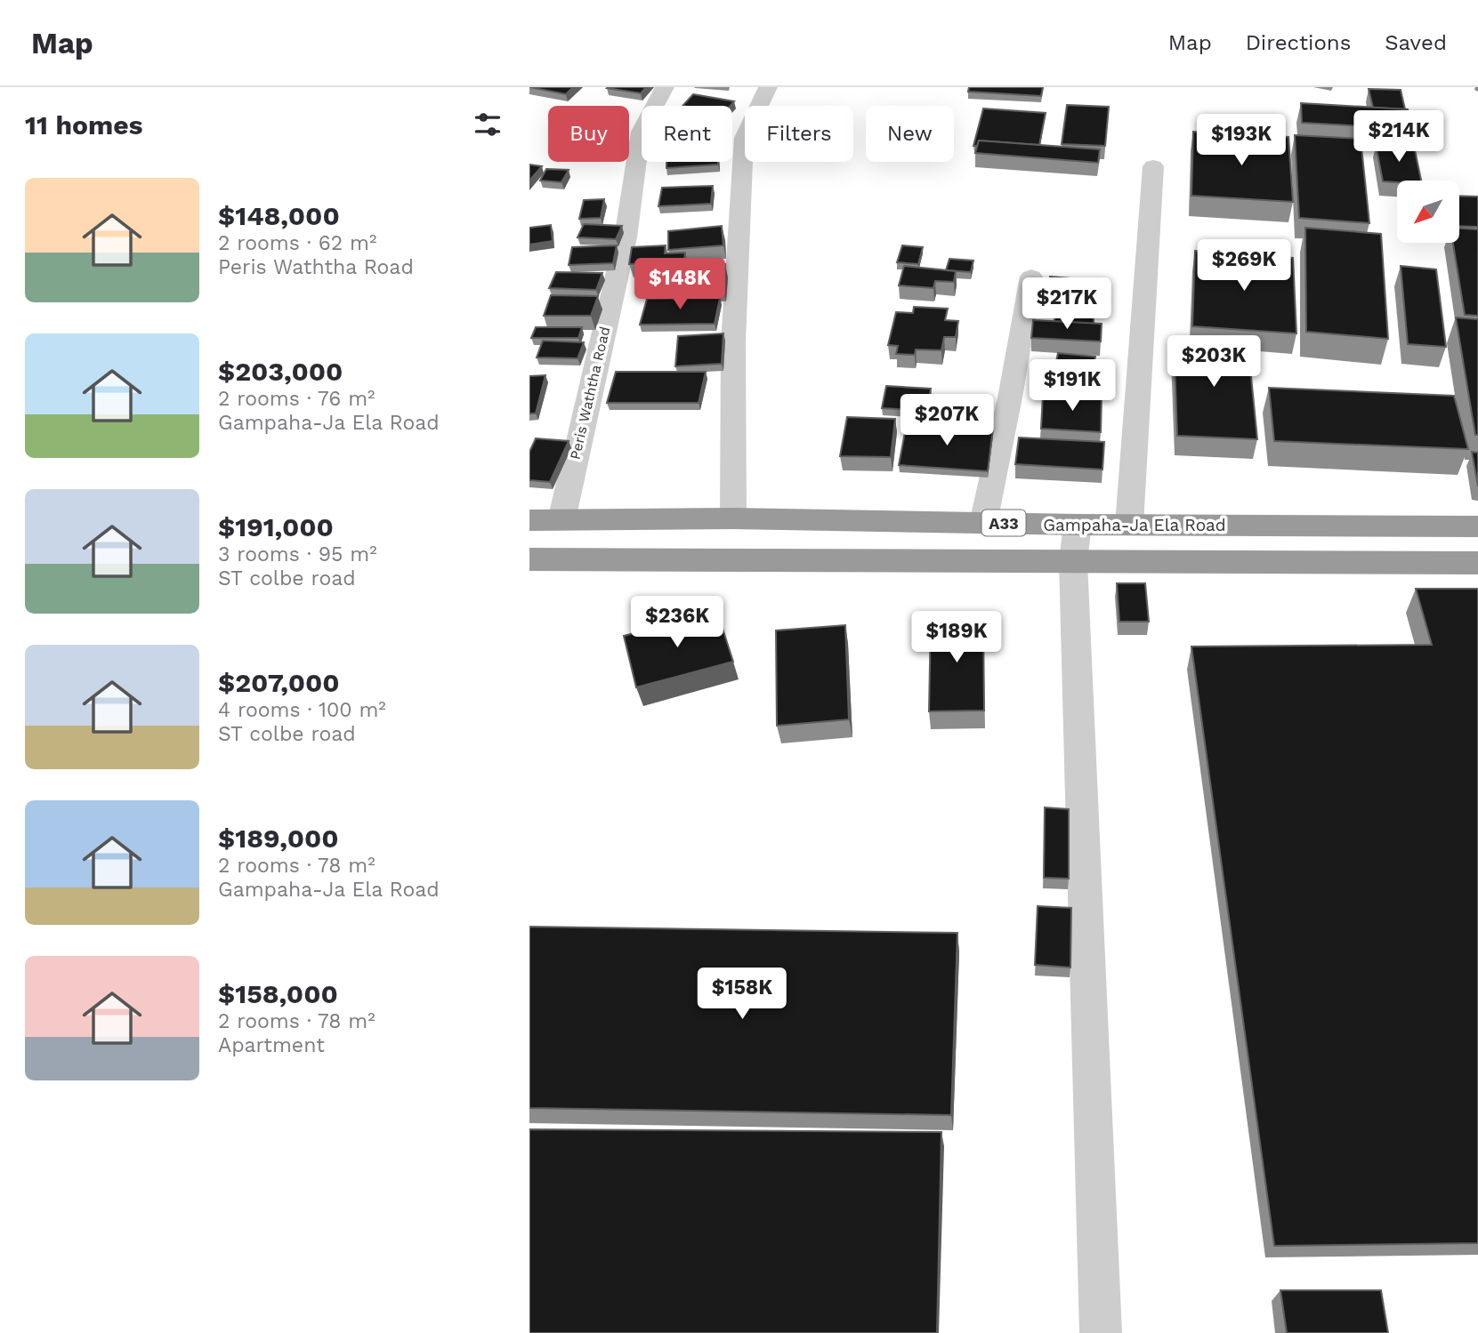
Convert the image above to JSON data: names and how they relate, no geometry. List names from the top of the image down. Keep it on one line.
{"streets":{"highway":["A33","Gampaha-Ja Ela Road"],"street":["Peris Waththa Road"]},"crossings":[["Peris Waththa Road","Gampaha-Ja Ela Road"]],"north":"bottom left","page":{"header":"Map","nav":["Map","Directions","Saved"],"heading":"11 homes","chip":["Buy","Rent","Filters","New"],"price":["$214K","$193K","$269K","$148K","$217K","$203K","$191K","$207K","$236K","$189K","$158K"],"list":[{"name":"$148,000","note":"2 rooms · 62 m² · Peris Waththa Road"},{"name":"$203,000","note":"2 rooms · 76 m² · Gampaha-Ja Ela Road"},{"name":"$191,000","note":"3 rooms · 95 m² · ST colbe road"},{"name":"$207,000","note":"4 rooms · 100 m² · ST colbe road"},{"name":"$189,000","note":"2 rooms · 78 m² · Gampaha-Ja Ela Road"},{"name":"$158,000","note":"2 rooms · 78 m² · Apartment"}]}}
